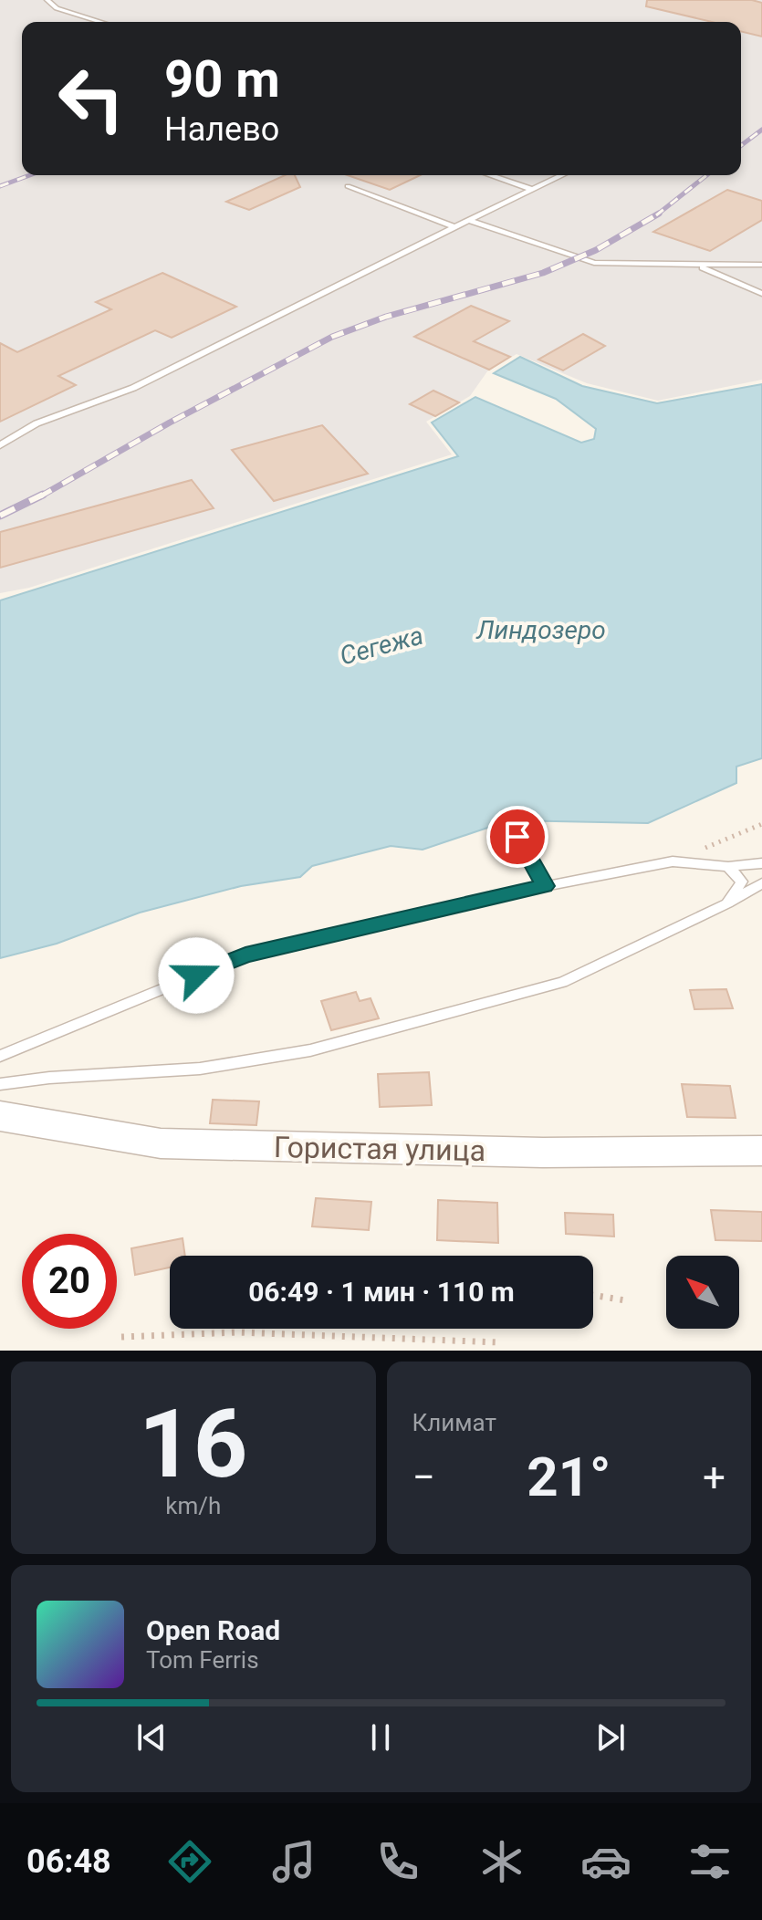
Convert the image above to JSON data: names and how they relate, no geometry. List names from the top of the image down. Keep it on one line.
{"streets":{"street":["Гористая улица"]},"water":["Линдозеро","Сегежа"],"north":"top left","page":{"turn":["90 m","Налево"],"limit":"20","trip":"06:49 · 1 мин · 110 m","tile":[["16","km/h"],"Климат"],"heat":["−","21°","+"],"song":["Open Road","Tom Ferris"],"tabs":"06:48"}}
